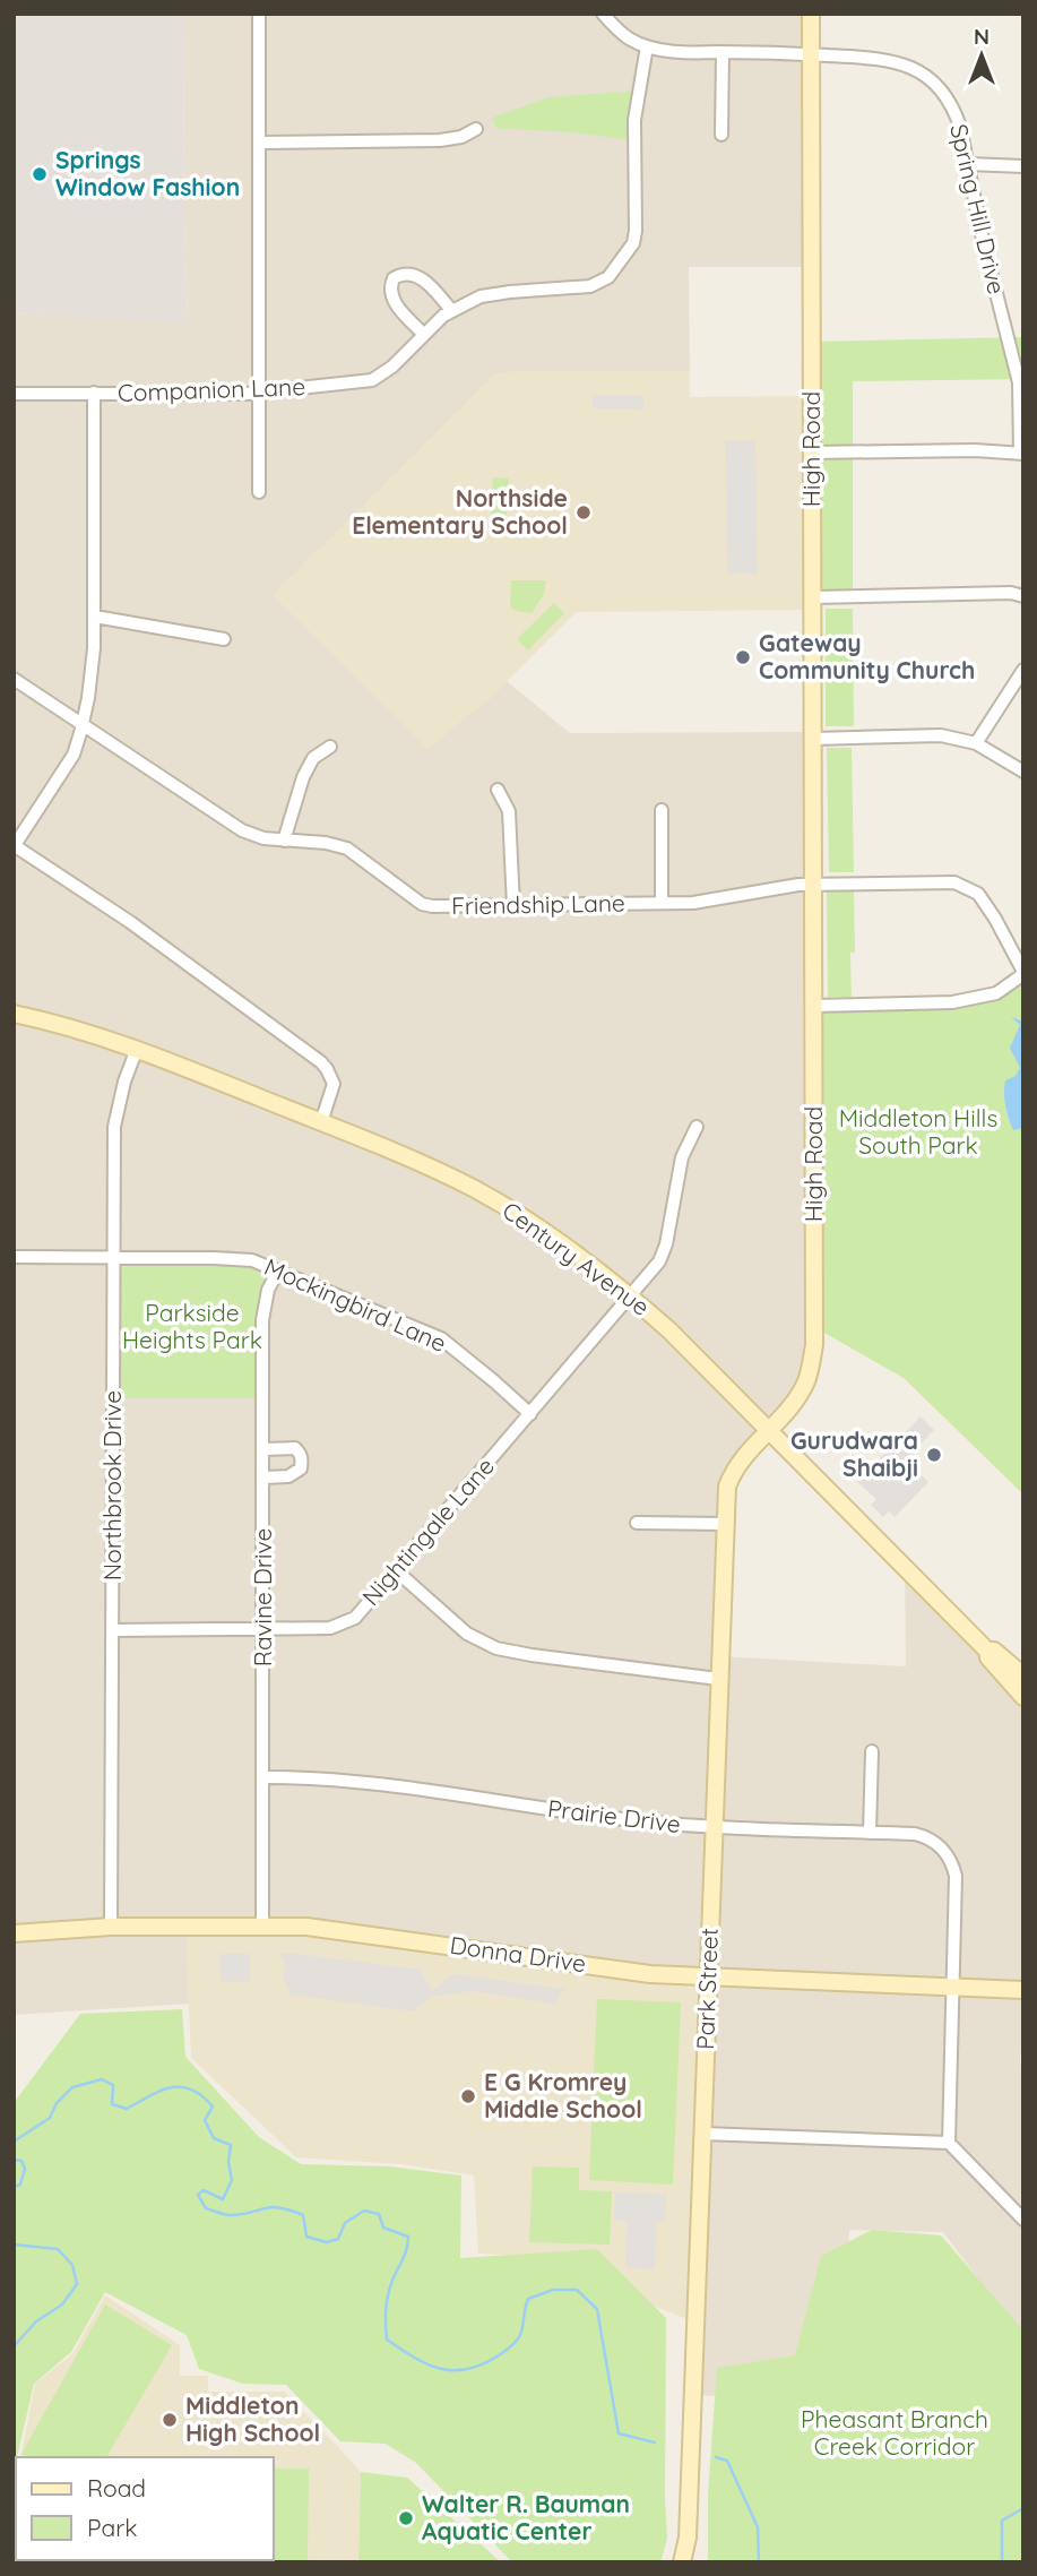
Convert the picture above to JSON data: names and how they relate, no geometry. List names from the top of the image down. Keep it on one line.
{"streets":{"street":["Spring Hill Drive","Companion Lane","High Road","Friendship Lane","Century Avenue","Mockingbird Lane","Northbrook Drive","Nightingale Lane","Ravine Drive","Prairie Drive","Donna Drive","Park Street"]},"crossings":[["Spring Hill Drive","Companion Lane"],["Spring Hill Drive","High Road"],["High Road","Friendship Lane"],["High Road","Century Avenue"],["High Road","Park Street"],["Century Avenue","Northbrook Drive"],["Century Avenue","Nightingale Lane"],["Century Avenue","Park Street"],["Mockingbird Lane","Northbrook Drive"],["Mockingbird Lane","Nightingale Lane"],["Mockingbird Lane","Ravine Drive"],["Northbrook Drive","Nightingale Lane"],["Northbrook Drive","Donna Drive"],["Nightingale Lane","Ravine Drive"],["Ravine Drive","Prairie Drive"],["Ravine Drive","Donna Drive"],["Prairie Drive","Donna Drive"],["Prairie Drive","Park Street"],["Donna Drive","Park Street"]],"parks":["Middleton Hills South Park","Parkside Heights Park","Pheasant Branch Creek Corridor"],"places":["Springs Window Fashion","Northside Elementary School","Gateway Community Church","Gurudwara Shaibji","E G Kromrey Middle School","Middleton High School","Walter R. Bauman Aquatic Center"],"legend":["Road","Park"],"north":"top"}
